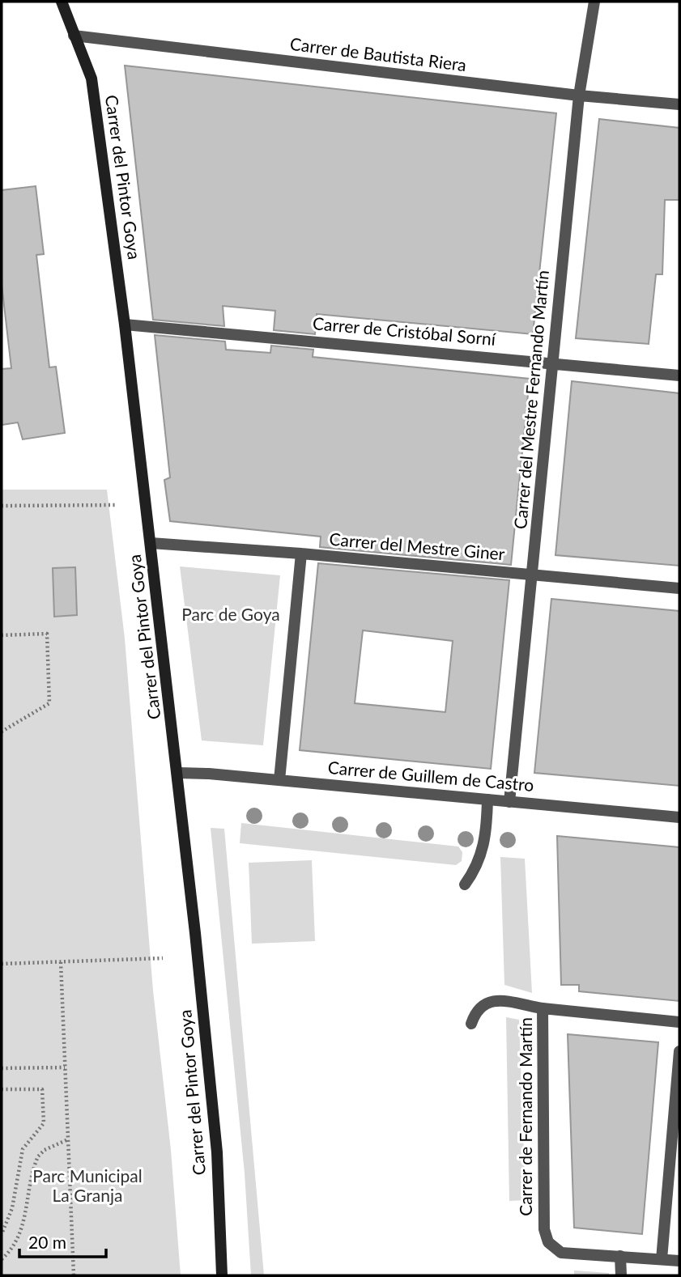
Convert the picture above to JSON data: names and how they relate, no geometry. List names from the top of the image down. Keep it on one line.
{"streets":{"street":["Carrer de Bautista Riera","Carrer del Pintor Goya","Carrer de Cristóbal Sorní","Carrer del Mestre Fernando Martín","Carrer del Mestre Giner","Carrer de Guillem de Castro","Carrer de Fernando Martín"]},"crossings":[["Carrer de Bautista Riera","Carrer del Pintor Goya"],["Carrer de Bautista Riera","Carrer del Mestre Fernando Martín"],["Carrer del Pintor Goya","Carrer de Cristóbal Sorní"],["Carrer del Pintor Goya","Carrer del Mestre Giner"],["Carrer del Pintor Goya","Carrer de Guillem de Castro"],["Carrer de Cristóbal Sorní","Carrer del Mestre Fernando Martín"],["Carrer del Mestre Fernando Martín","Carrer del Mestre Giner"],["Carrer del Mestre Fernando Martín","Carrer de Guillem de Castro"]],"parks":["Parc de Goya","Parc Municipal La Granja"],"scale_bar":"20 m"}
